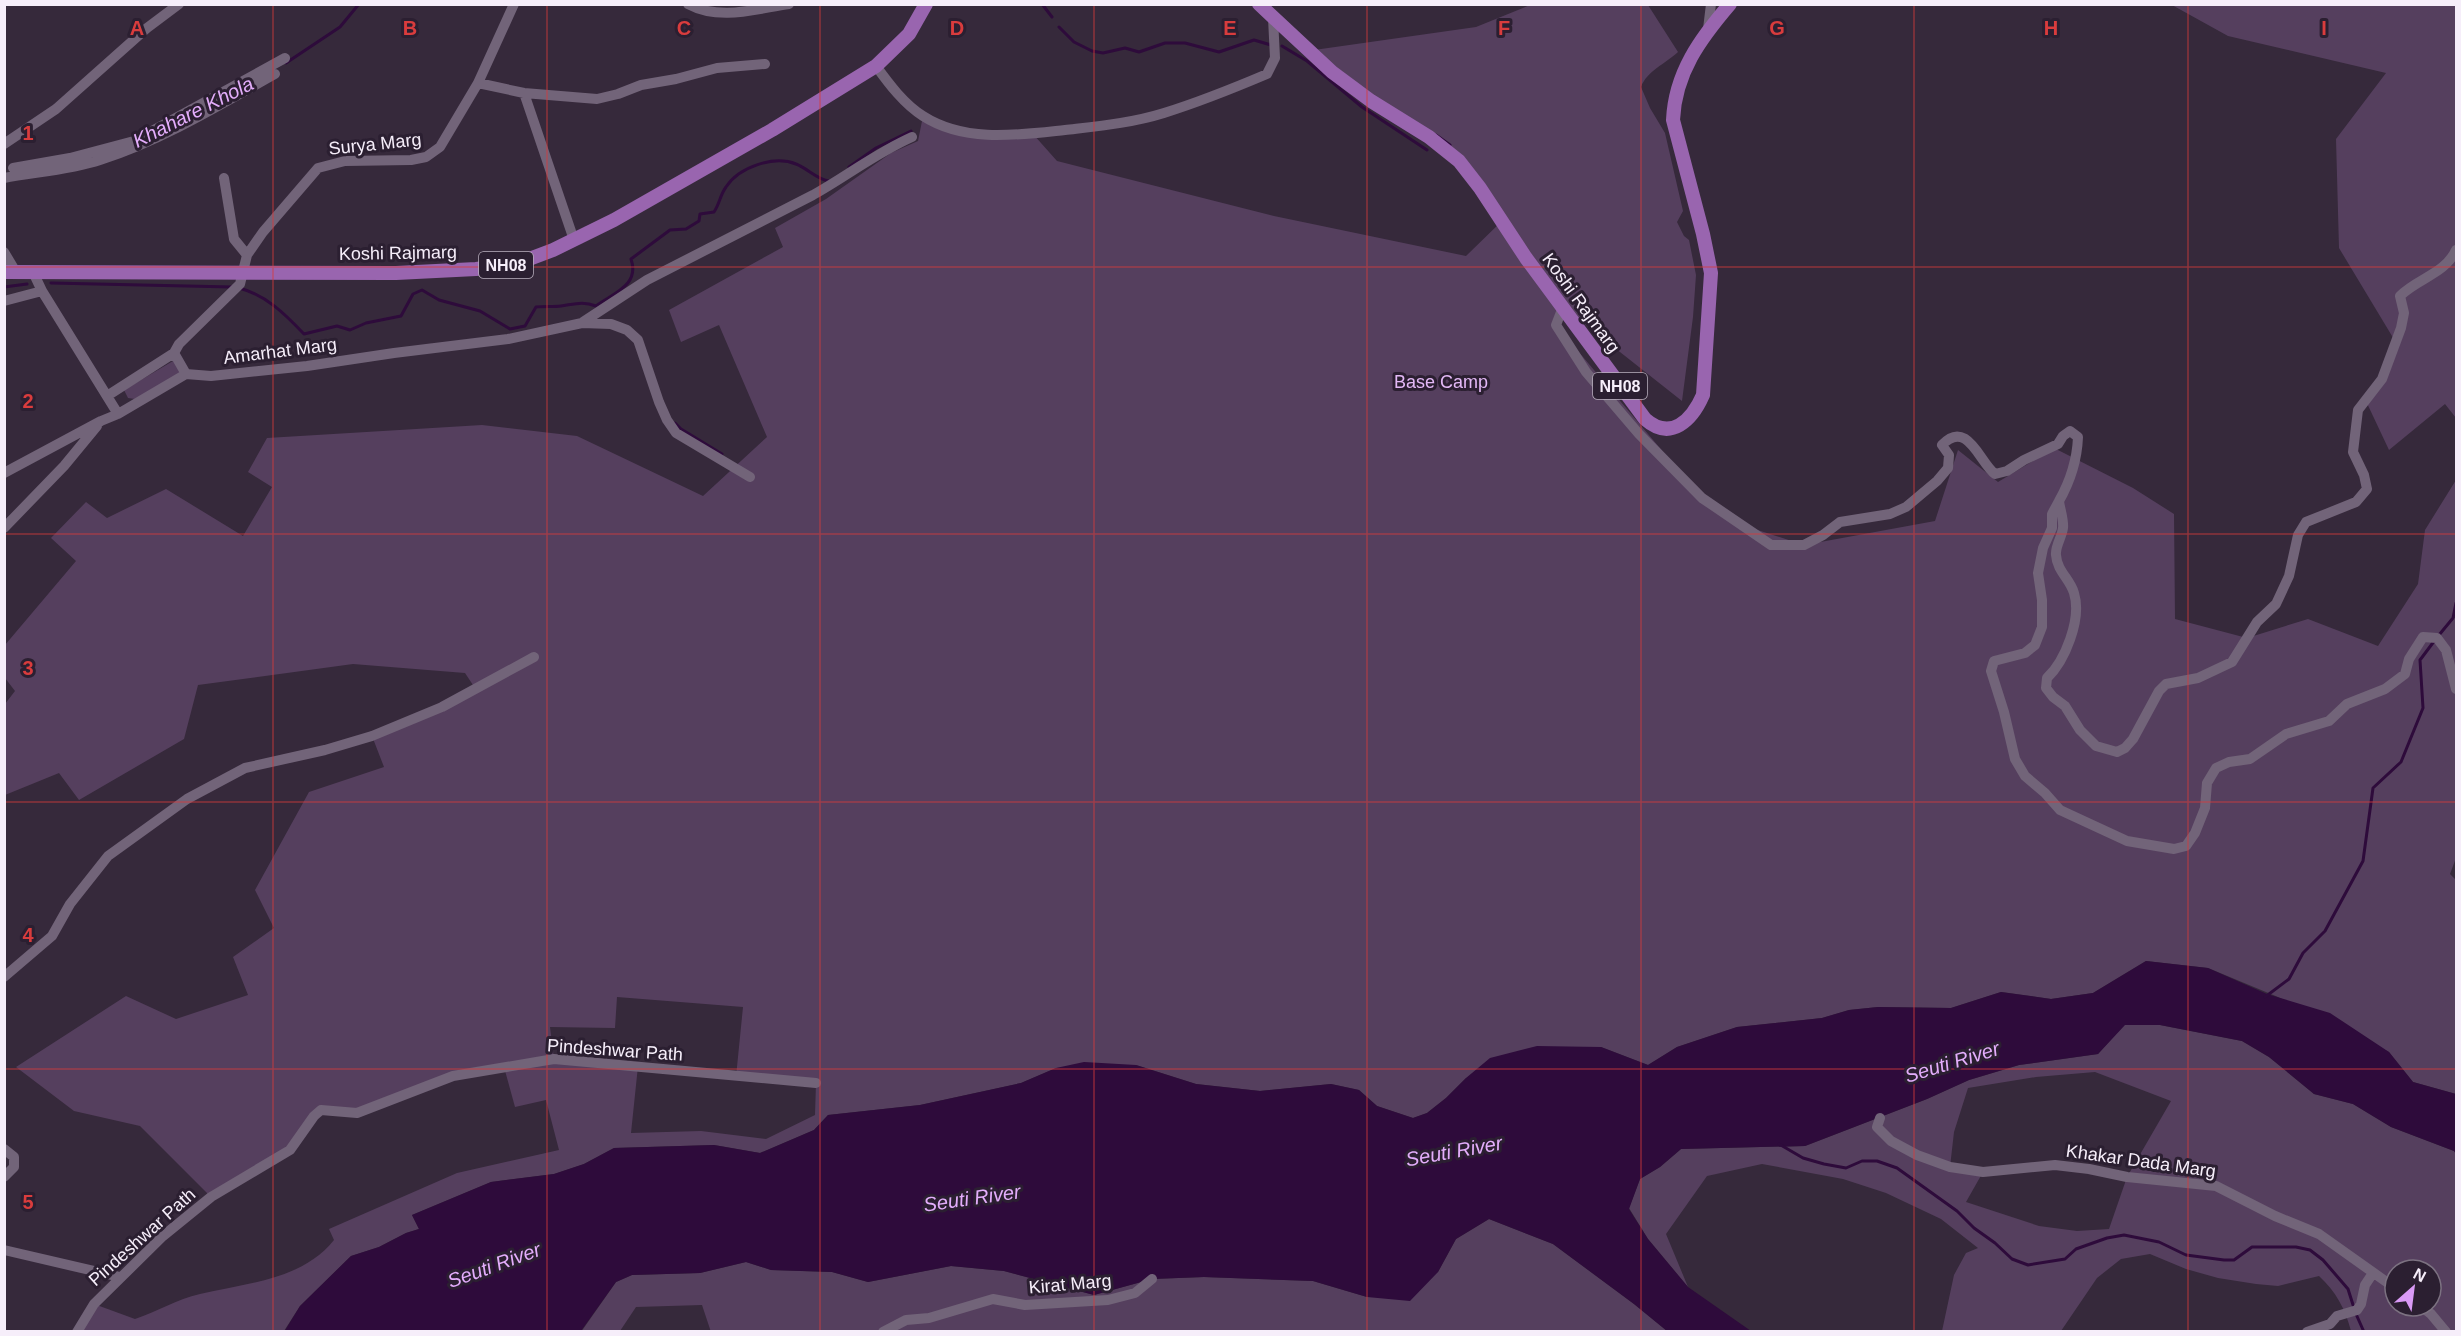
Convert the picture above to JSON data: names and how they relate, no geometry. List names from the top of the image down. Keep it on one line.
{"streets":{"main road":["Koshi Rajmarg","NH08"],"street":["Surya Marg","Amarhat Marg","Pindeshwar Path","Khakar Dada Marg","Kirat Marg"]},"crossings":[["Surya Marg","Koshi Rajmarg"]],"water":["Khahare Khola","Seuti River"],"parks":["Base Camp"],"north":"top right","grid":{"columns":["A","B","C","D","E","F","G","H","I"],"rows":["1","2","3","4","5"]}}
